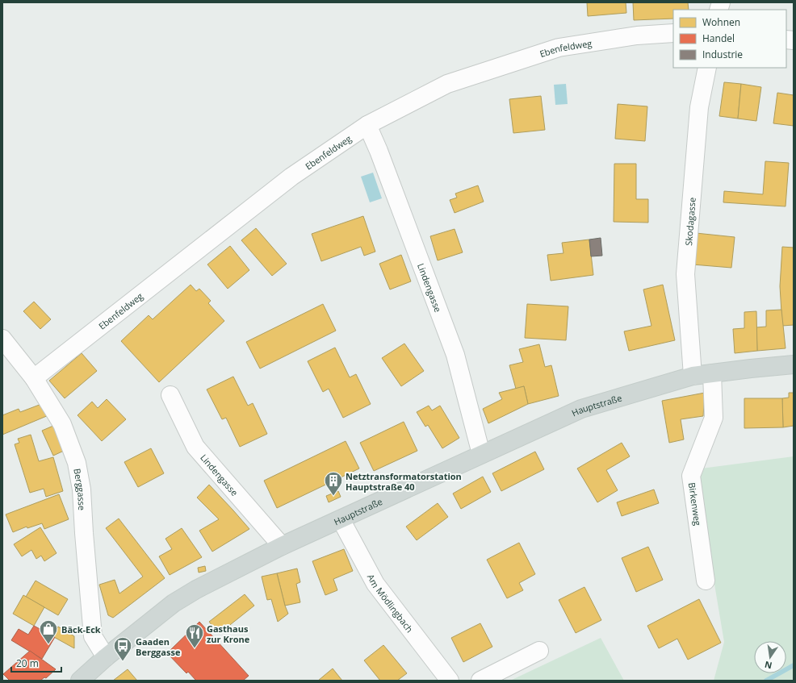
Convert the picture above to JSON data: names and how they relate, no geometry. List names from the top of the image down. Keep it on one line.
{"streets":{"main road":["Hauptstraße"],"street":["Ebenfeldweg","Skodagasse","Lindengasse","Berggasse","Birkenweg","Am Mödlingbach"]},"crossings":[["Ebenfeldweg","Lindengasse"],["Ebenfeldweg","Berggasse"],["Skodagasse","Hauptstraße"],["Lindengasse","Hauptstraße"],["Hauptstraße","Berggasse"],["Hauptstraße","Birkenweg"],["Hauptstraße","Am Mödlingbach"]],"places":{"building":["Netztransformatorstation Hauptstraße 40"],"shop":["Bäck-Eck"],"restaurant":["Gasthaus zur Krone"],"bus stop":["Gaaden Berggasse"]},"legend":["Wohnen","Handel","Industrie"],"scale_bar":"20 m","north":"bottom"}
